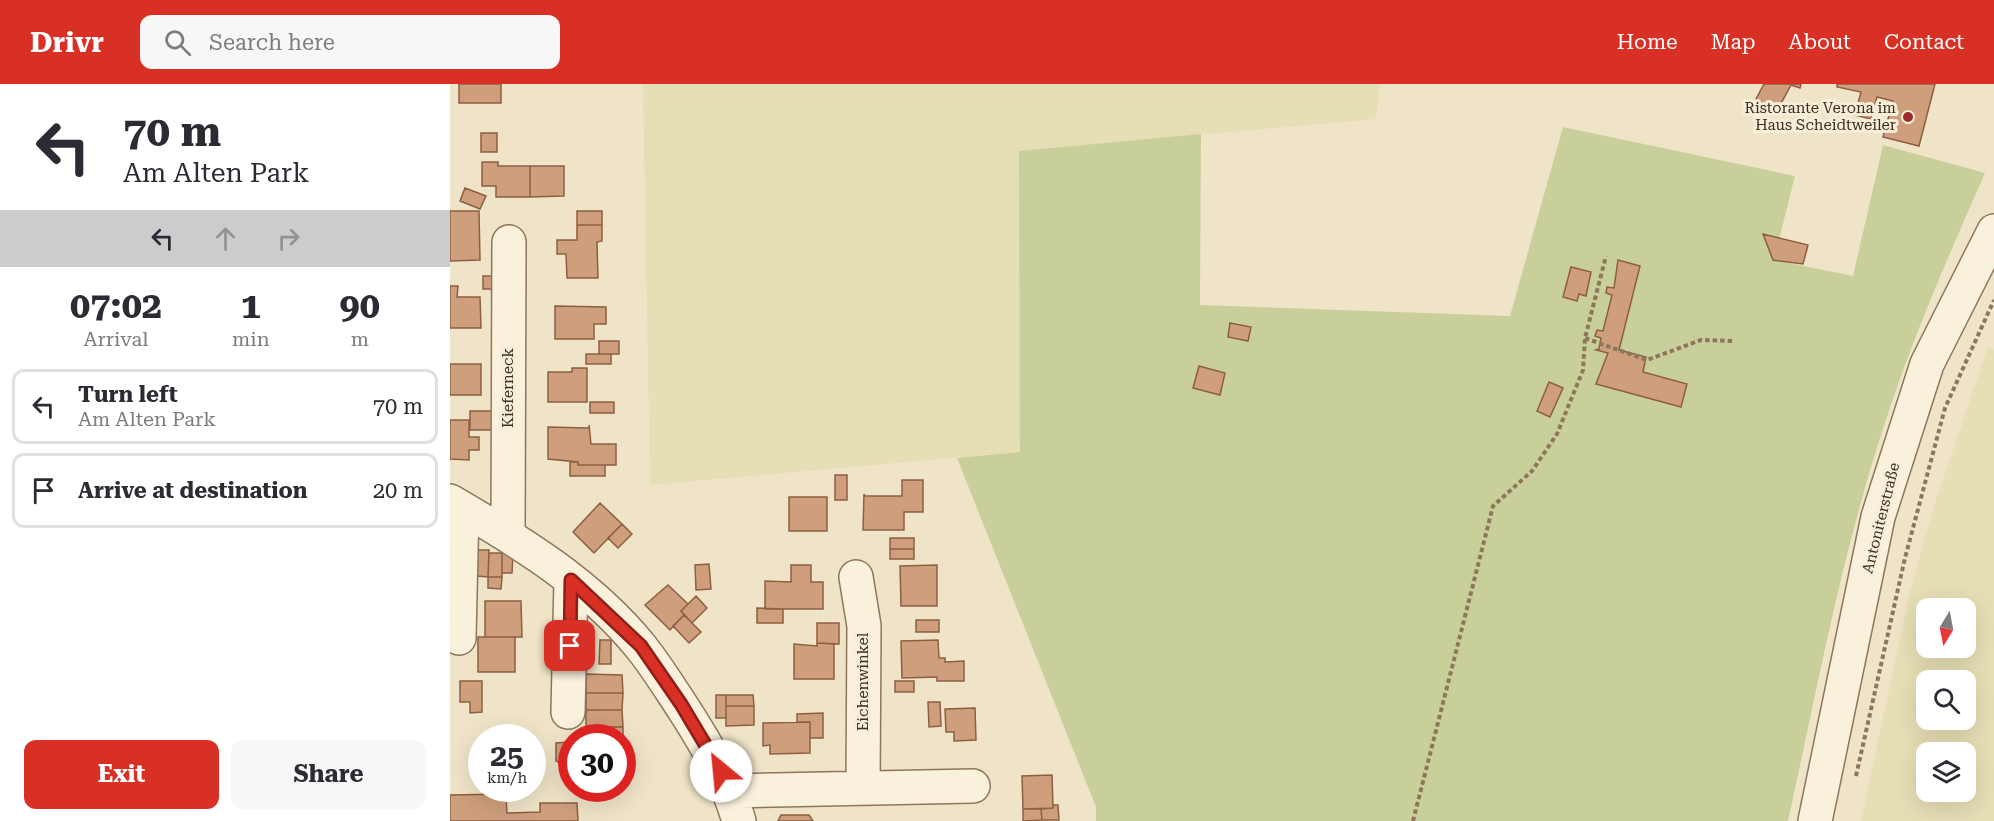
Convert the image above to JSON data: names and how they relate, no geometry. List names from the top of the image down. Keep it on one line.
{"streets":{"street":["Kieferneck","Antoniterstraße","Eichenwinkel"]},"places":["Ristorante Verona im Haus Scheidtweiler"],"north":"bottom","page":{"header":"Drivr","search":"Search here","nav":["Home","Map","About","Contact"],"turn":["70 m","Am Alten Park"],"eta":["07:02","Arrival","1","min","90","m"],"list":[{"name":"Turn left","note":"Am Alten Park","value":"70 m"},{"name":"Arrive at destination","value":"20 m"}],"speed":"25 km/h","limit":"30","buttons":["Exit","Share"]}}
